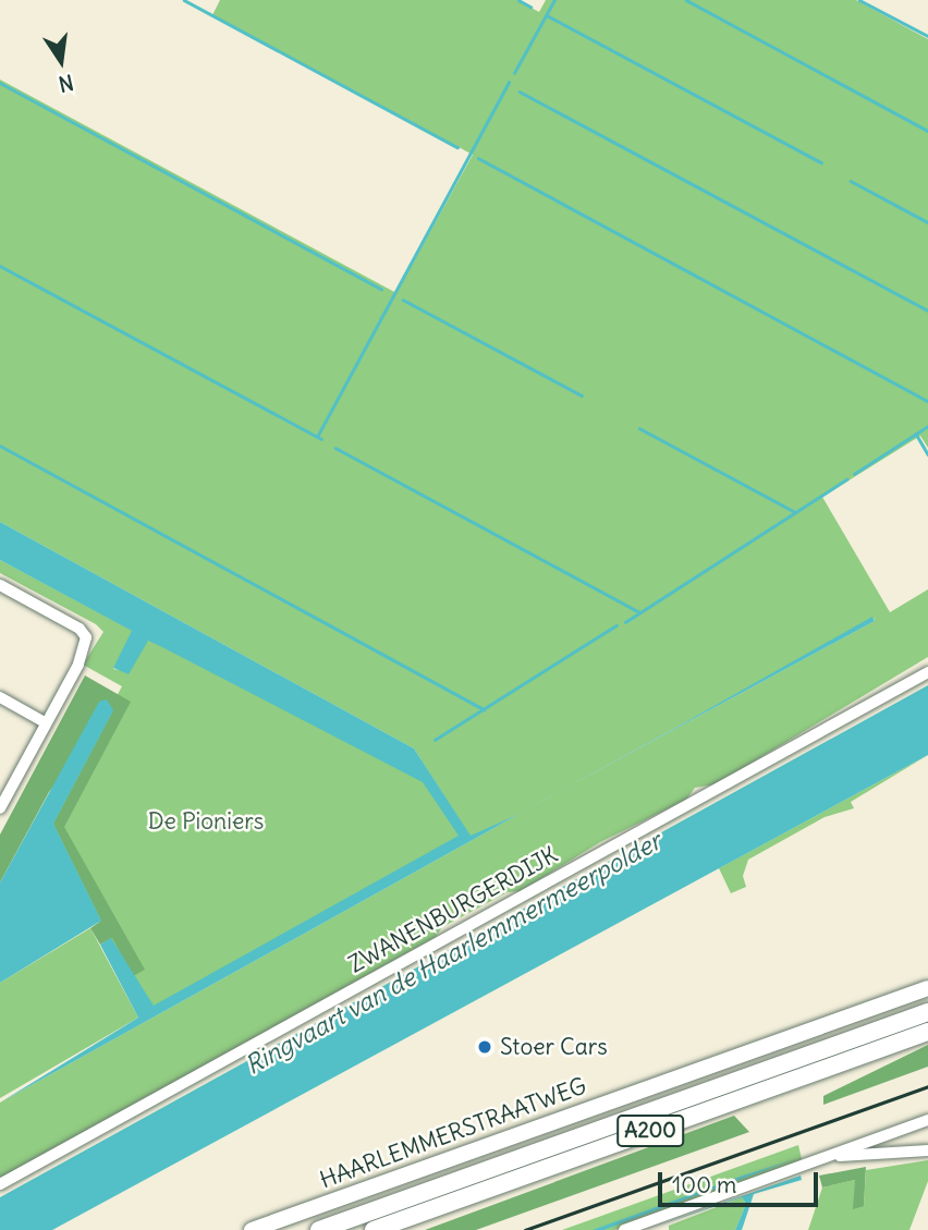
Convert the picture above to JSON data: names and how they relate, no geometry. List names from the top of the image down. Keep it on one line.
{"streets":{"highway":["A200"],"main road":["HAARLEMMERSTRAATWEG"],"street":["ZWANENBURGERDIJK"]},"water":["Ringvaart van de Haarlemmermeerpolder"],"parks":["De Pioniers"],"places":["Stoer Cars"],"scale_bar":"100 m","north":"bottom"}
